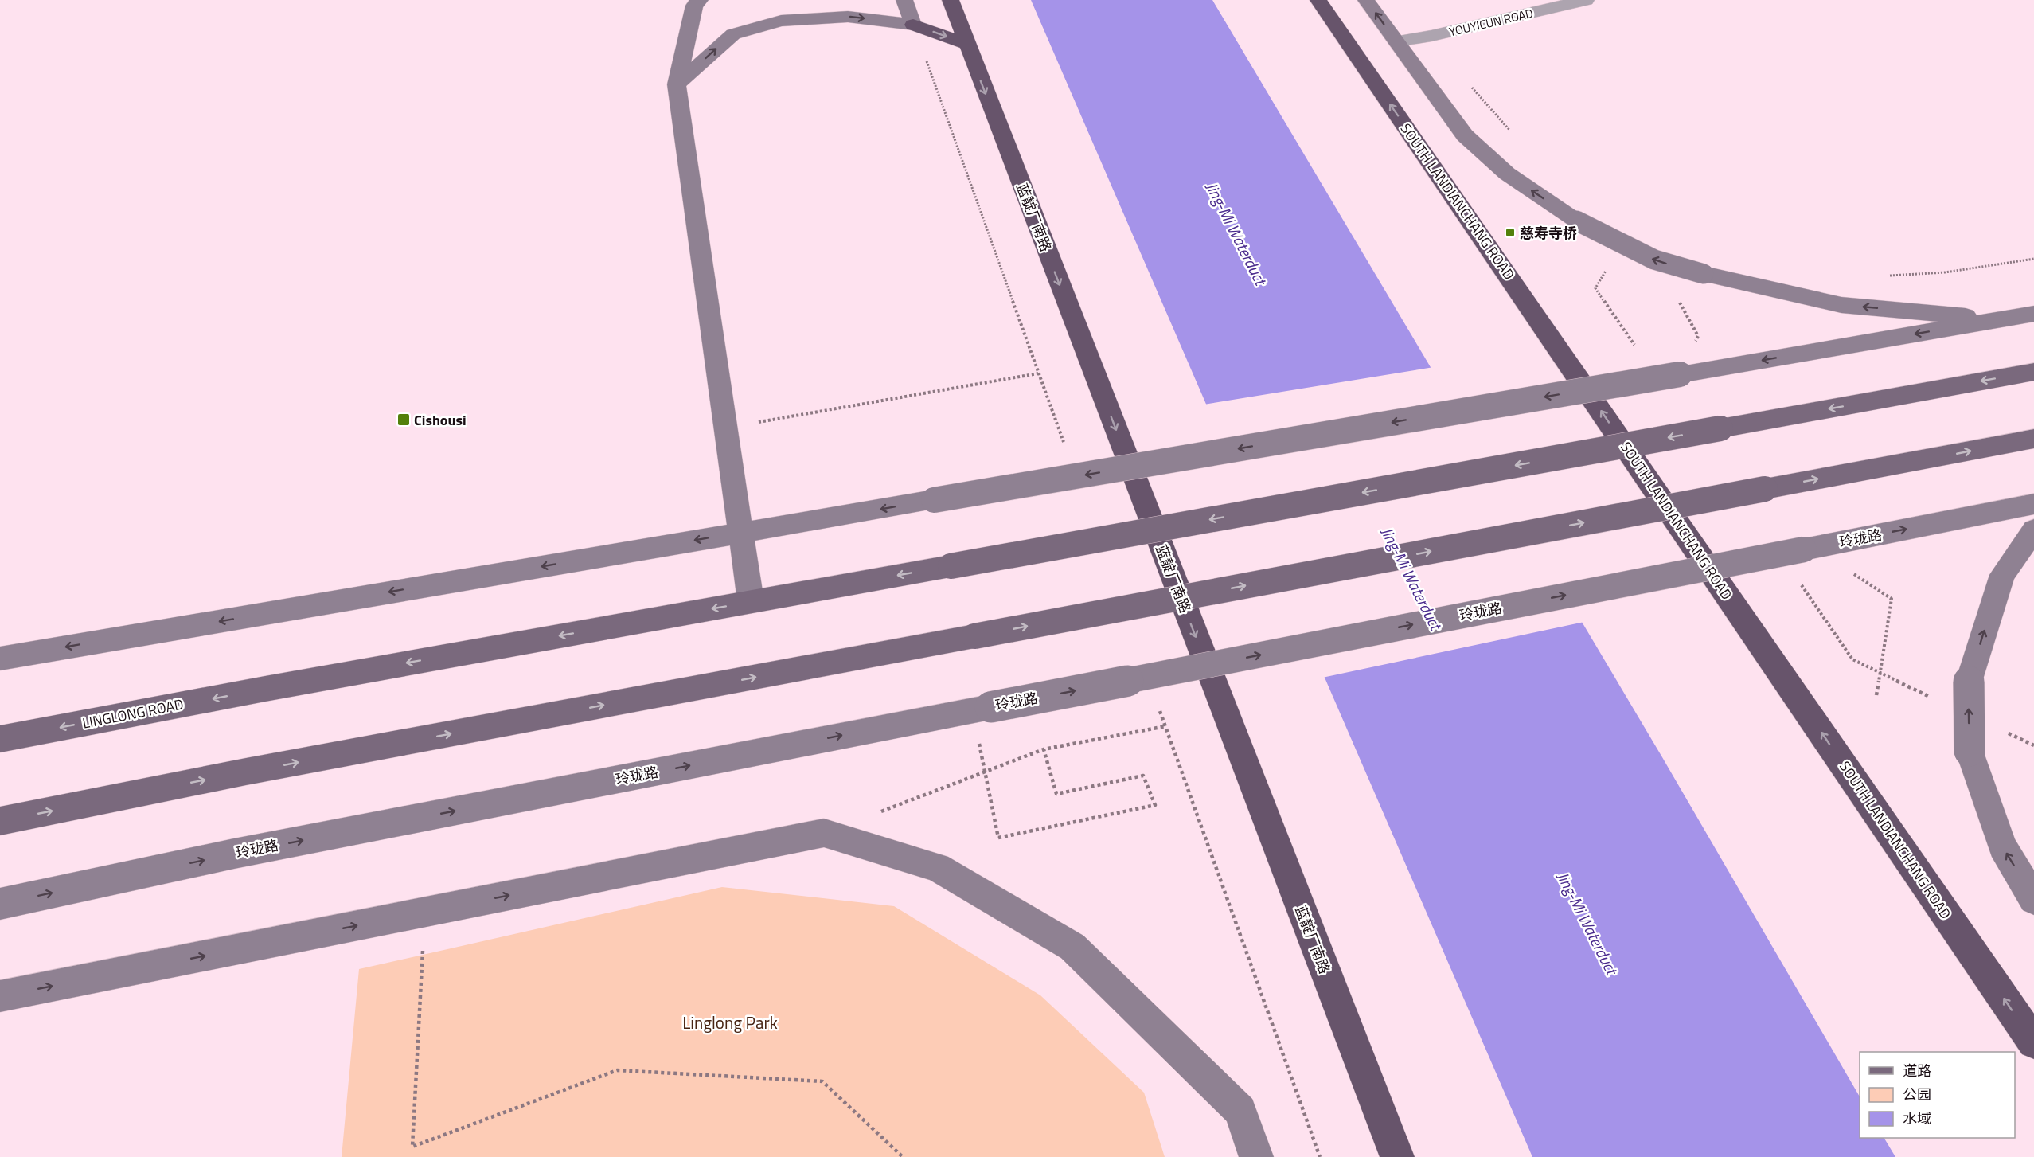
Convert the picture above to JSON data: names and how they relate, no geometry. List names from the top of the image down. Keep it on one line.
{"streets":{"highway":["SOUTH LANDIANCHANG ROAD","蓝靛厂南路"],"street":["YOUYICUN ROAD","玲珑路"]},"one_way":["SOUTH LANDIANCHANG ROAD","蓝靛厂南路"],"water":["Jing-Mi Waterduct"],"parks":["Linglong Park"],"places":{"transit":["慈寿寺桥","Cishousi"]},"legend":["道路","公园","水域"]}
